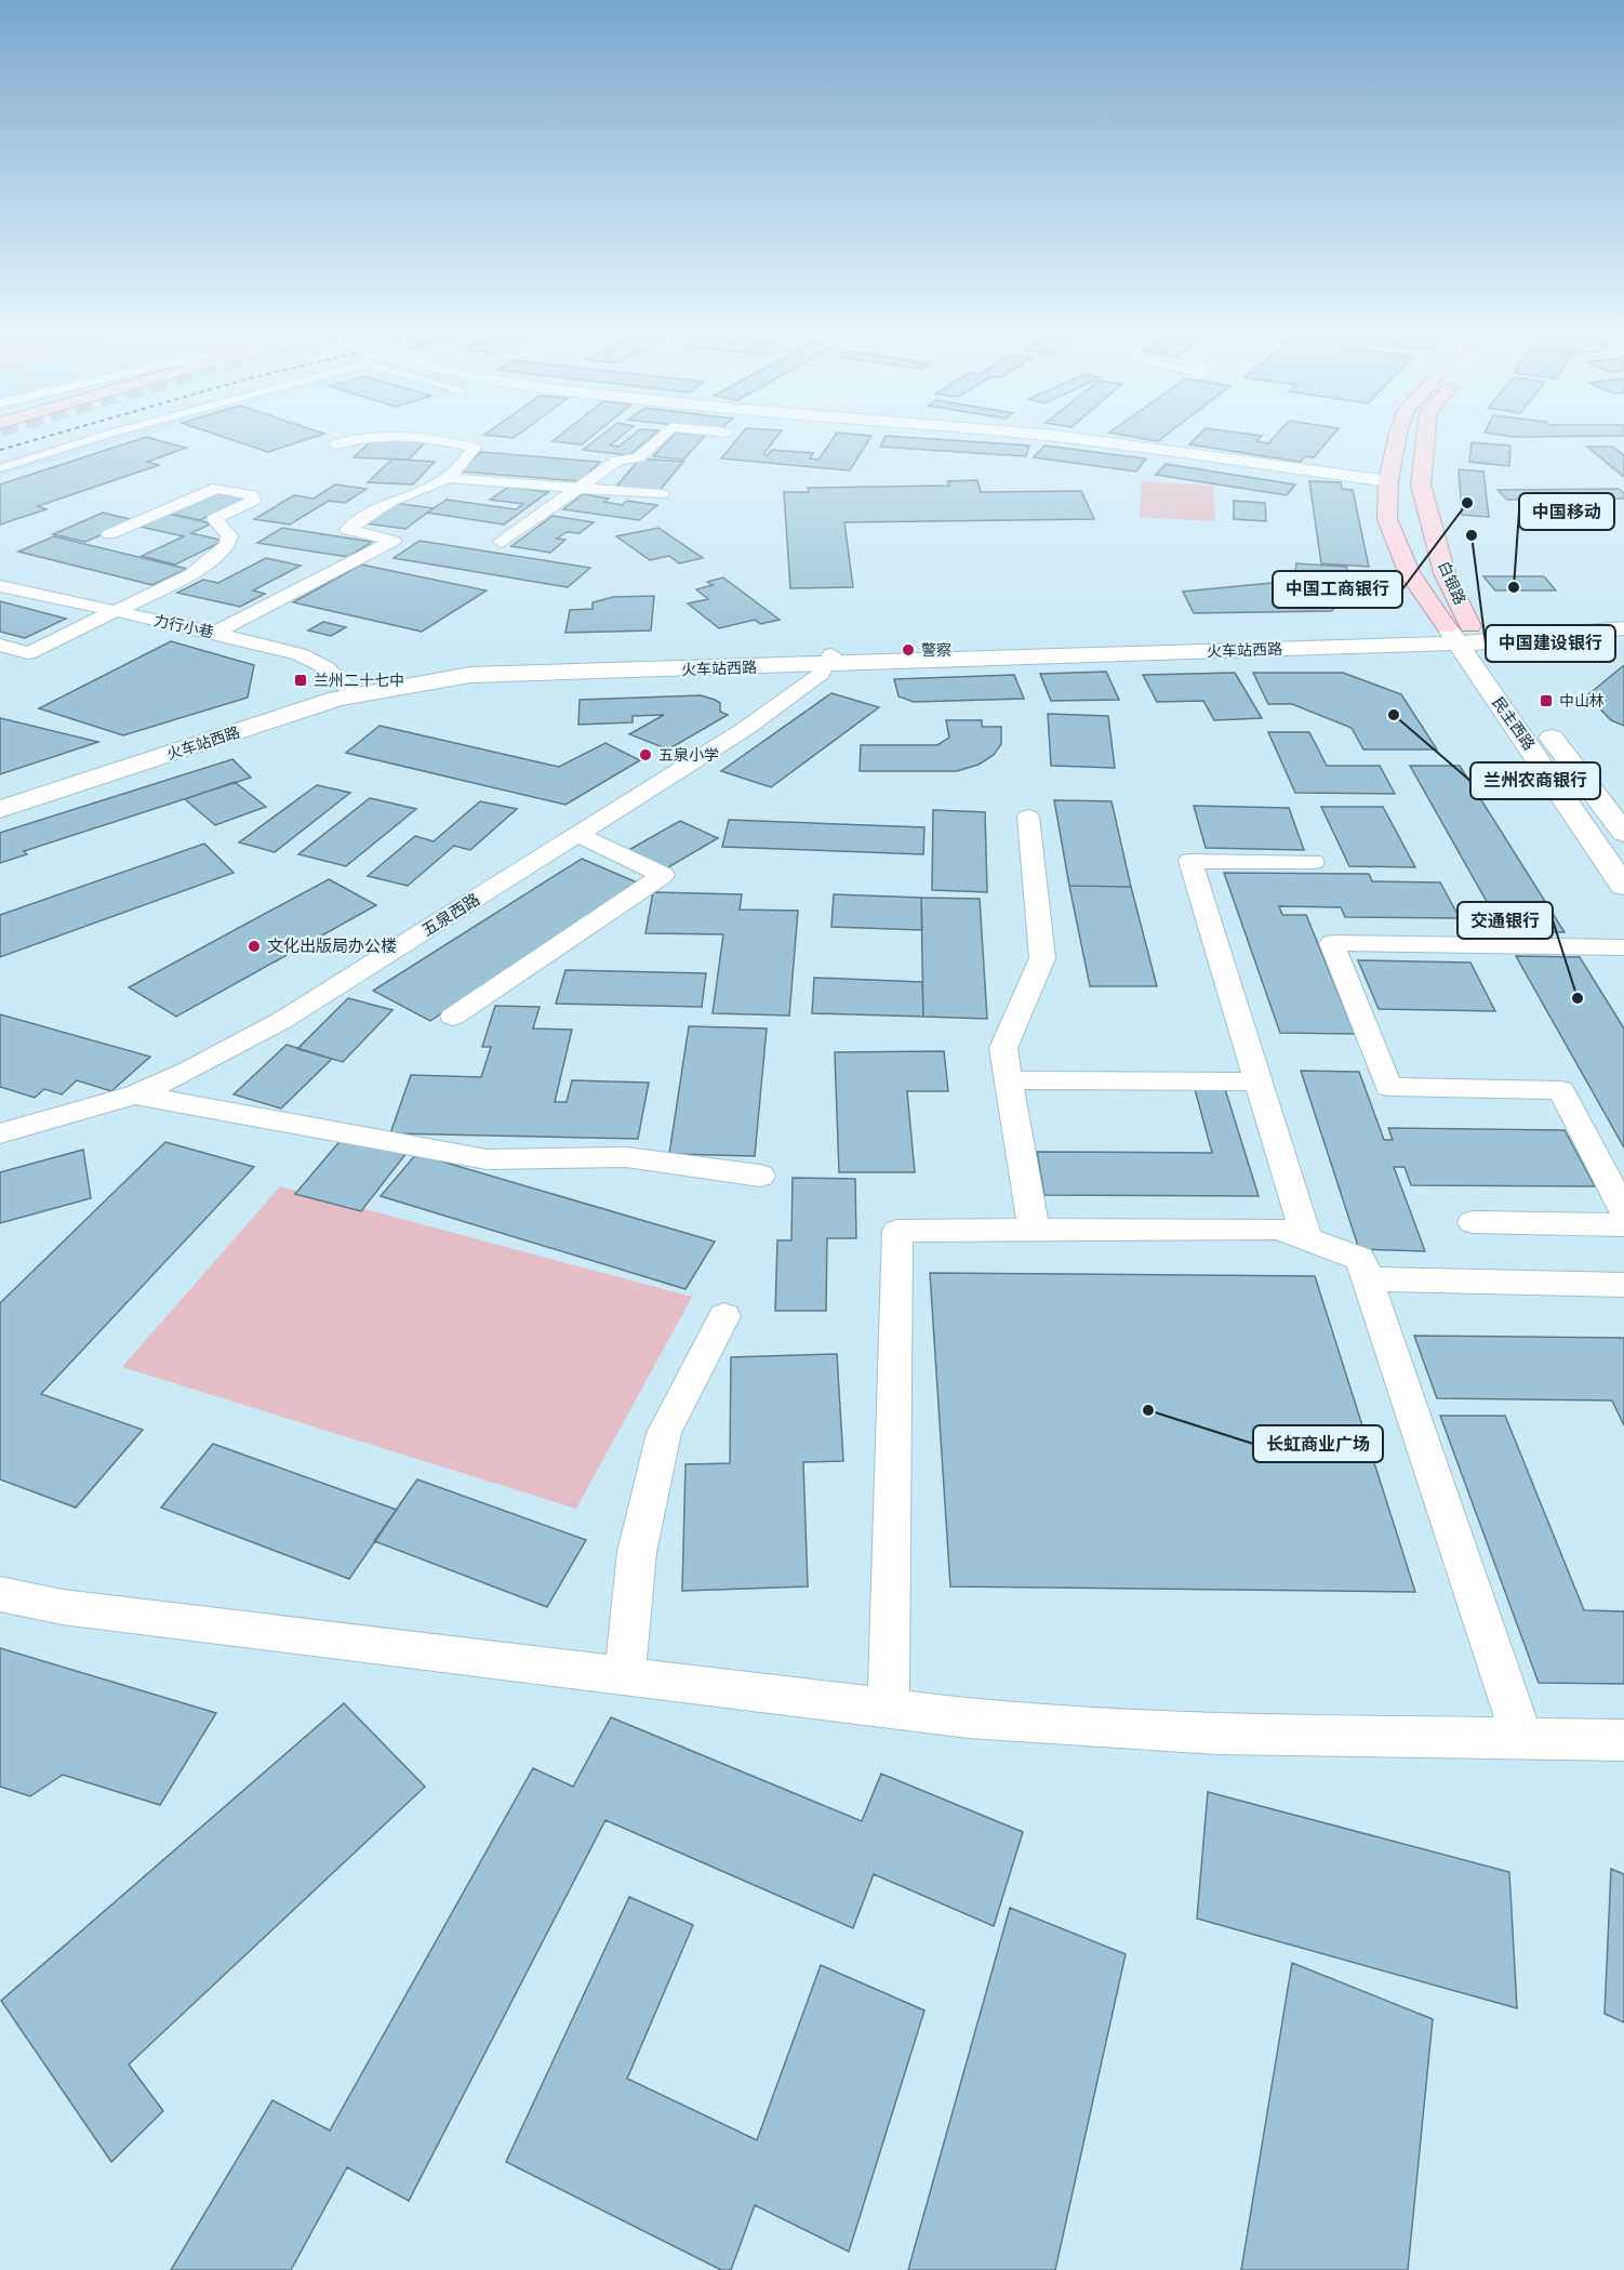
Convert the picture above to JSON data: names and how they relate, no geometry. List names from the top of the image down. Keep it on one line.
{"streets":{"main road":["白银路","火车站西路","民主西路"],"street":["力行小巷","五泉西路"]},"crossings":[["白银路","火车站西路"],["白银路","民主西路"],["力行小巷","火车站西路"],["火车站西路","民主西路"],["火车站西路","五泉西路"]],"places":{"other":["中国工商银行","中国建设银行","中国移动","警察","兰州农商银行","五泉小学","文化出版局办公楼","交通银行","长虹商业广场"],"transit":["兰州二十七中","中山林"]}}
